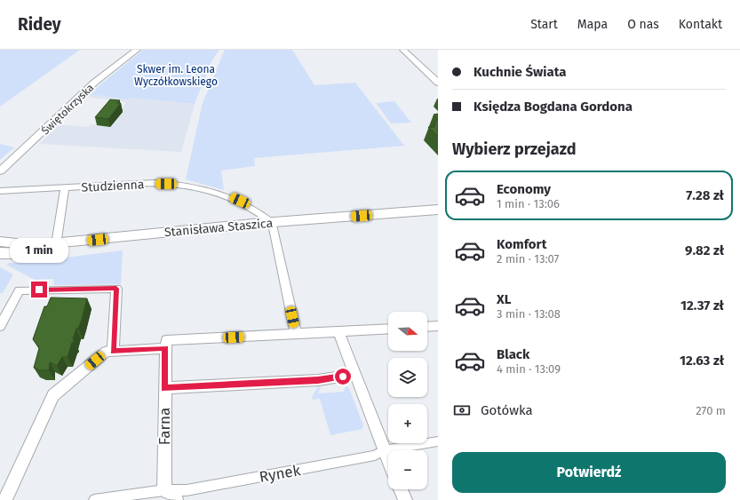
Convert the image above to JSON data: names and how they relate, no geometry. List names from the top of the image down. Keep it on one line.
{"streets":{"main road":["Stanisława Staszica"],"street":["Świętokrzyska","Studzienna","Farna","Rynek"]},"crossings":[["Studzienna","Stanisława Staszica"],["Farna","Rynek"]],"parks":["Skwer im. Leona Wyczółkowskiego"],"north":"right","page":{"header":"Ridey","nav":["Start","Mapa","O nas","Kontakt"],"banner":["Kuchnie Świata","Księdza Bogdana Gordona"],"heading":"Wybierz przejazd","list":[{"name":"Economy","note":"1 min · 13:06","value":"7.28 zł"},{"name":"Komfort","note":"2 min · 13:07","value":"9.82 zł"},{"name":"XL","note":"3 min · 13:08","value":"12.37 zł"},{"name":"Black","note":"4 min · 13:09","value":"12.63 zł"}],"bubble":"1 min","map_buttons":["+","−"],"pay":["Gotówka","270 m"],"buttons":"Potwierdź"}}
